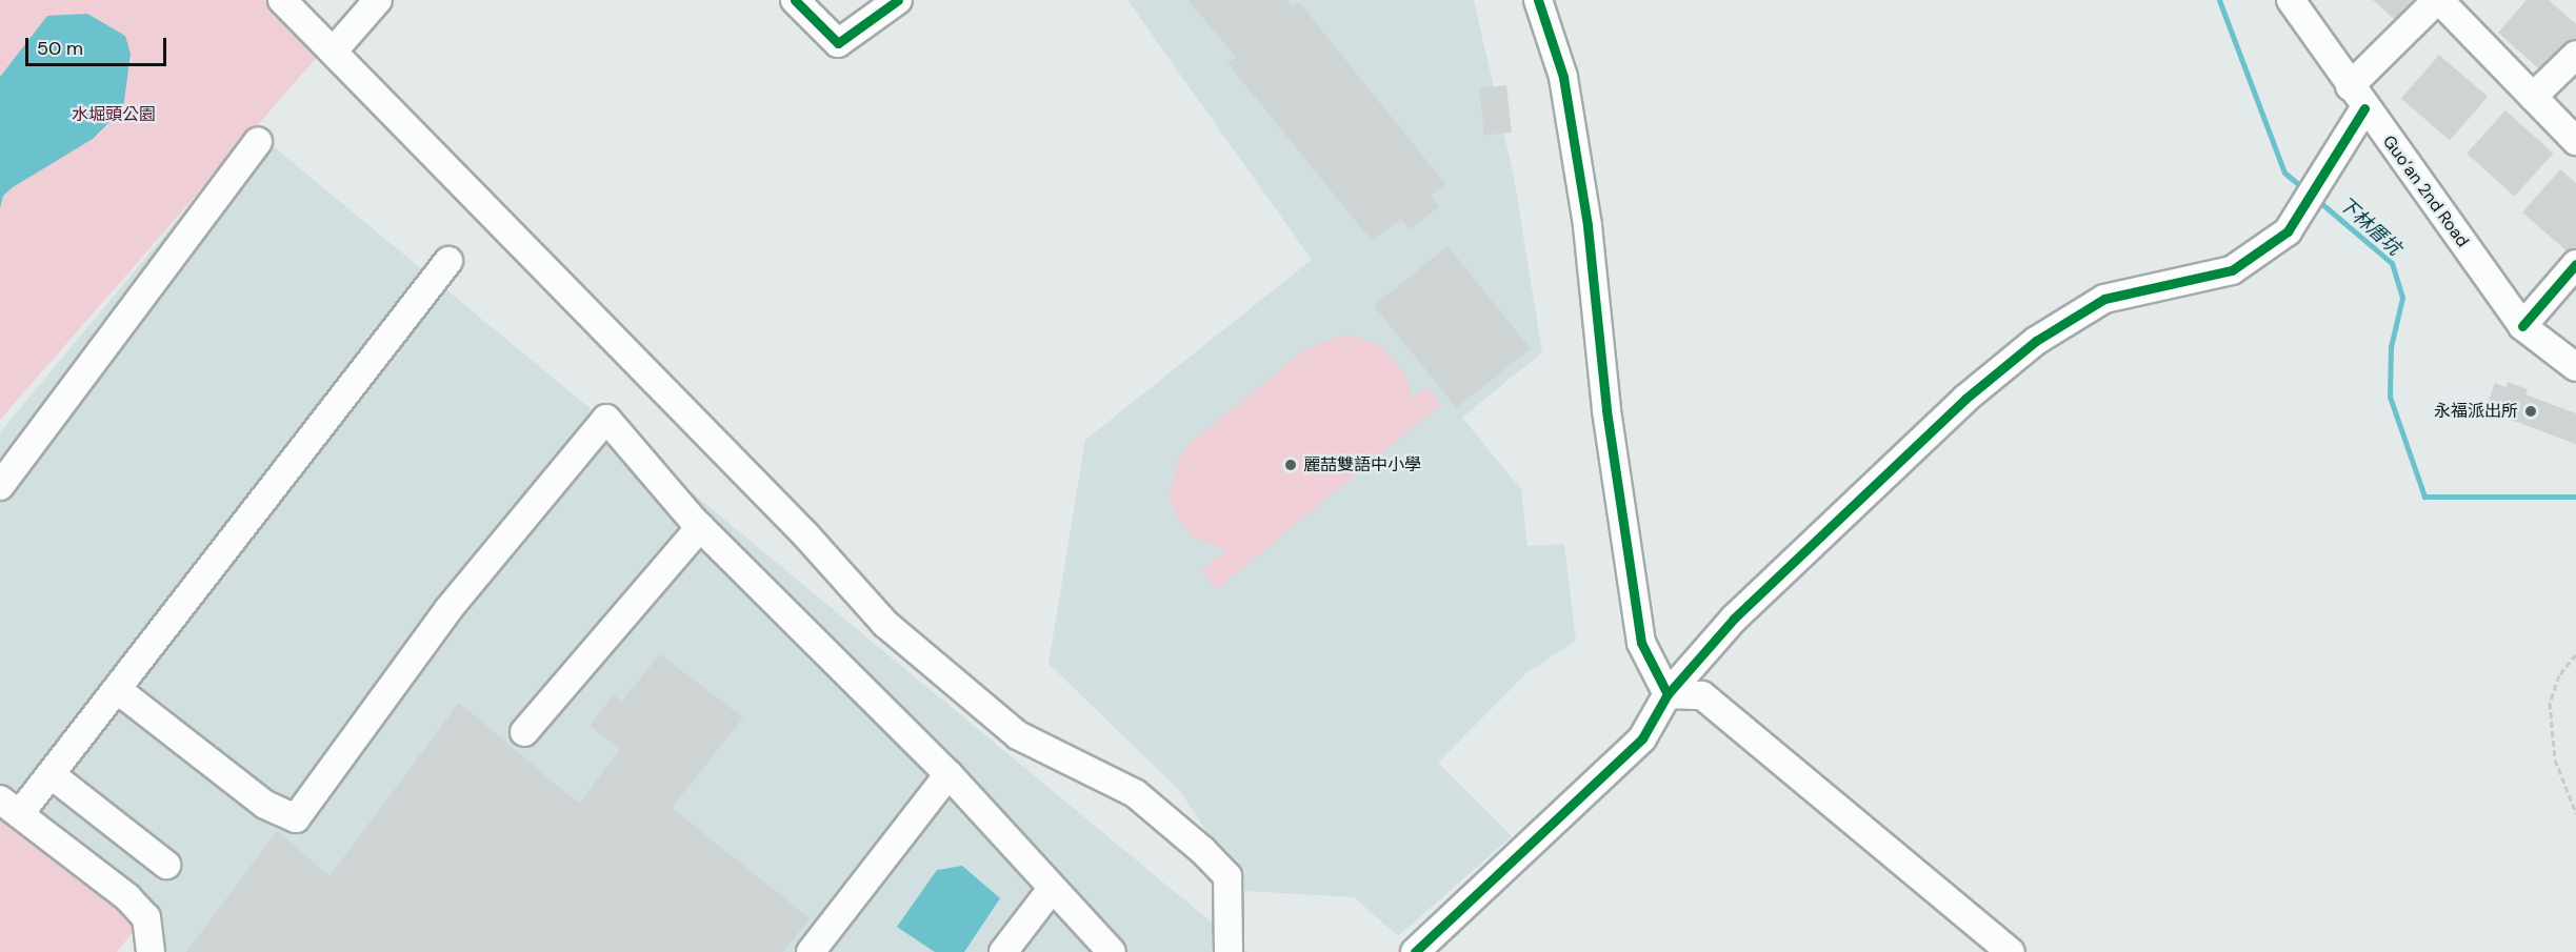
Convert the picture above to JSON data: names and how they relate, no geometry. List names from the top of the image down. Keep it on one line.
{"streets":{"street":["Guo’an 2nd Road"]},"water":["下林厝坑"],"parks":["水堀頭公園"],"places":["永福派出所","麗喆雙語中小學"],"scale_bar":"50 m"}
